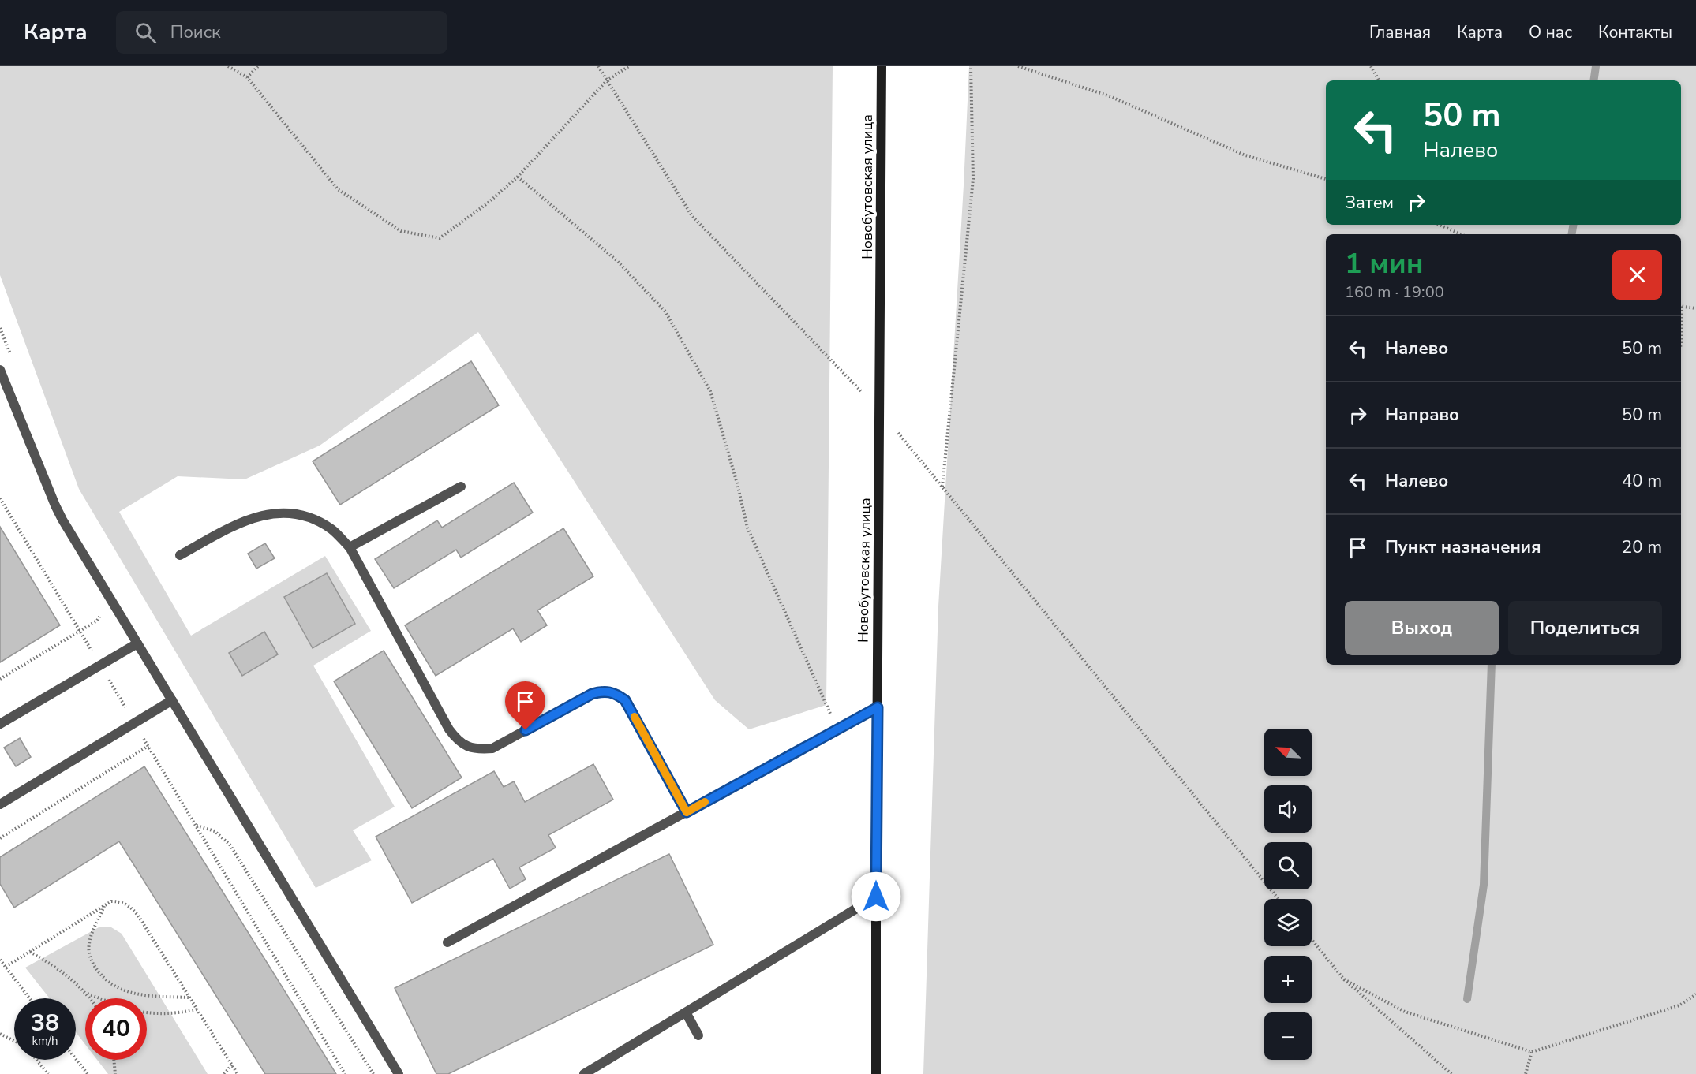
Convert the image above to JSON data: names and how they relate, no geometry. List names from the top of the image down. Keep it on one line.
{"streets":{"street":["Новобутовская улица"]},"north":"top left","page":{"header":"Карта","search":"Поиск","nav":["Главная","Карта","О нас","Контакты"],"turn":["50 m","Налево"],"then":"Затем","heading":["1 мин","160 m · 19:00"],"list":[{"name":"Налево","value":"50 m"},{"name":"Направо","value":"50 m"},{"name":"Налево","value":"40 m"},{"name":"Пункт назначения","value":"20 m"}],"buttons":["Выход","Поделиться"],"map_buttons":["+","−"],"speed":"38 km/h","limit":"40"}}
